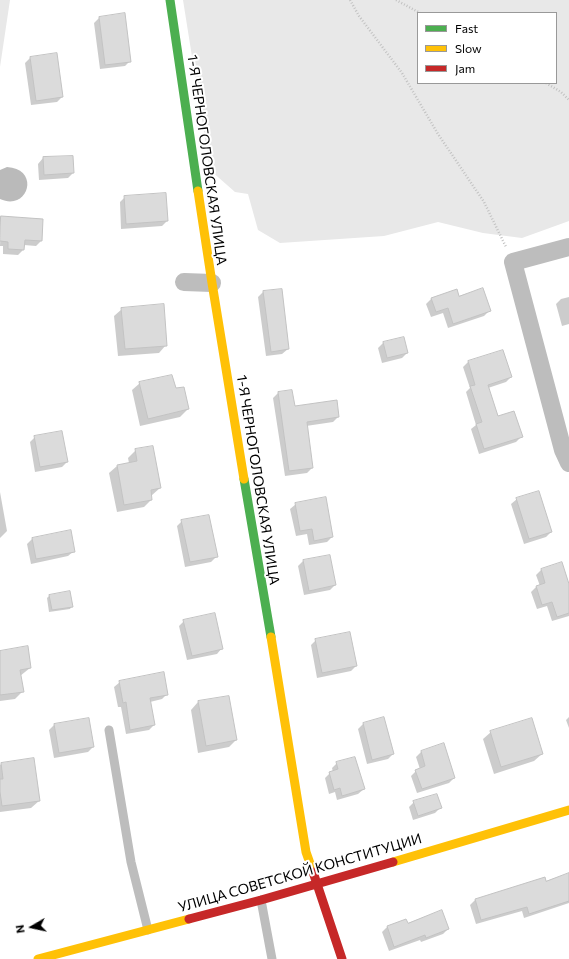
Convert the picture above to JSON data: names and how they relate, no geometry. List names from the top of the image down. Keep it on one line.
{"streets":{"street":["1-Я ЧЕРНОГОЛОВСКАЯ УЛИЦА","УЛИЦА СОВЕТСКОЙ КОНСТИТУЦИИ"]},"crossings":[["1-Я ЧЕРНОГОЛОВСКАЯ УЛИЦА","УЛИЦА СОВЕТСКОЙ КОНСТИТУЦИИ"]],"legend":["Fast","Slow","Jam"],"north":"left"}
